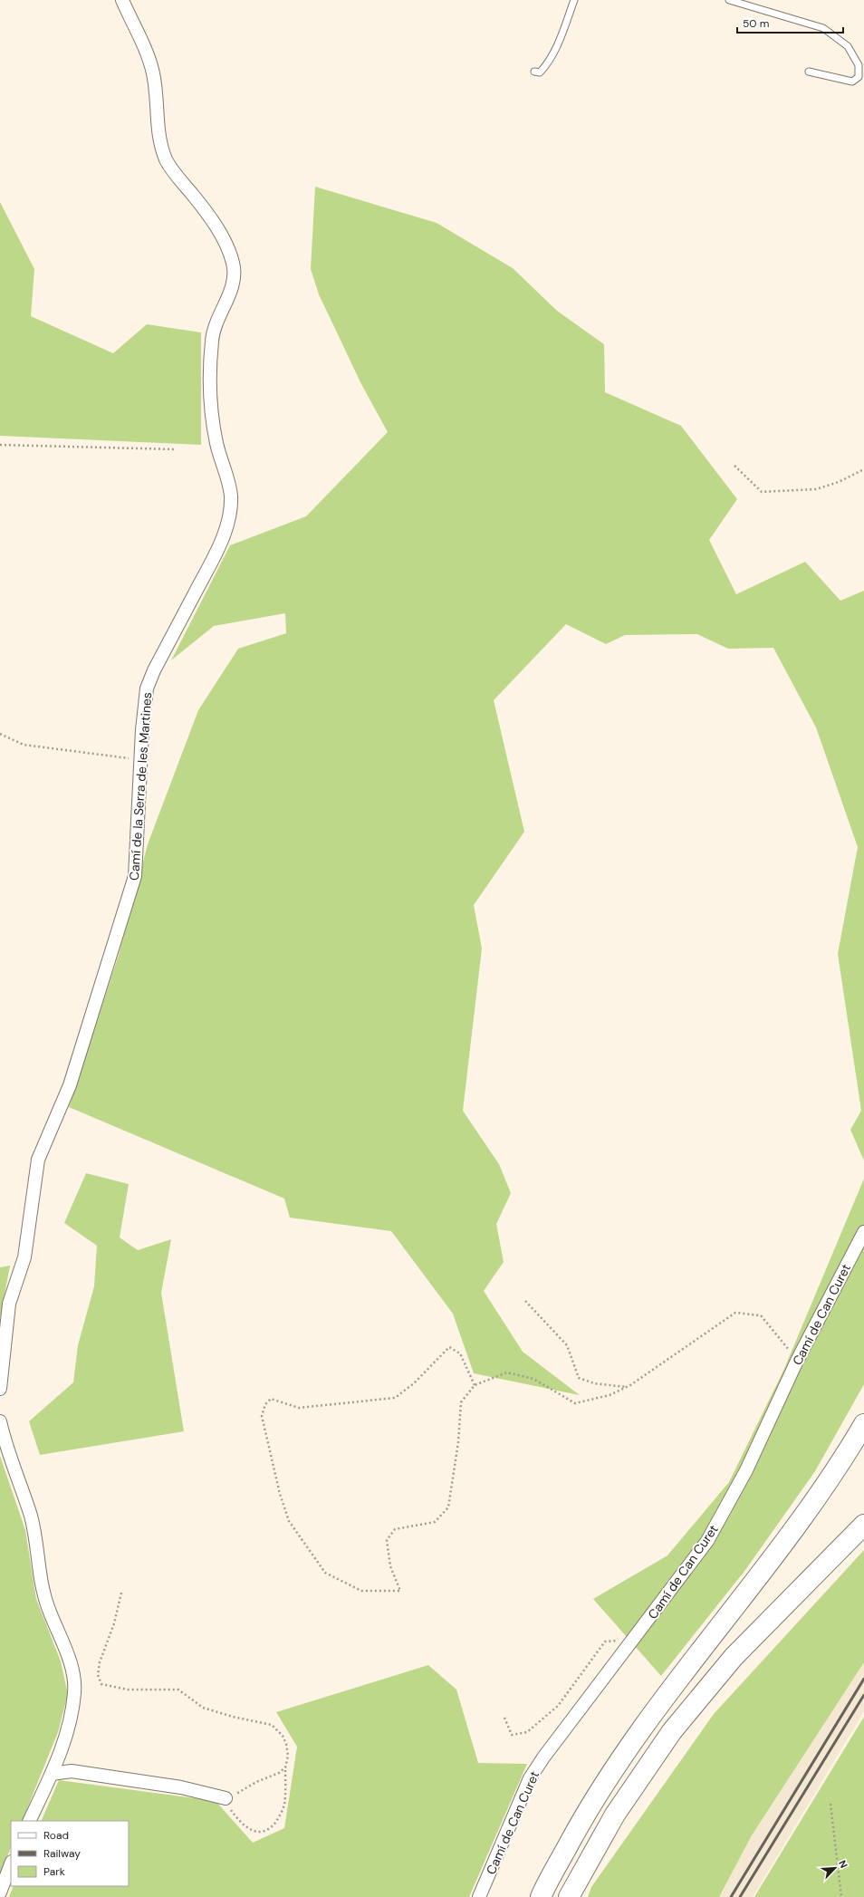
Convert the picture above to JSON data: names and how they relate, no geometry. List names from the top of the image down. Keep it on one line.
{"streets":{"street":["Camí de la Serra de les Martines","Camí de Can Curet"]},"legend":["Road","Railway","Park"],"scale_bar":"50 m","north":"top right"}
